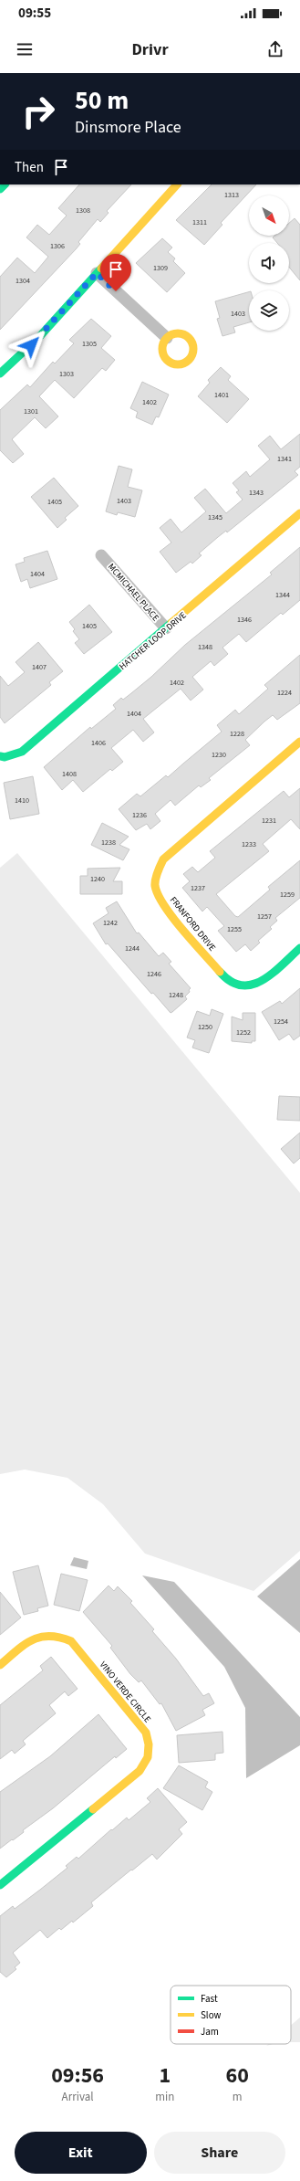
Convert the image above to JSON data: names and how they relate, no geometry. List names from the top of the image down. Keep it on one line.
{"streets":{"street":["MCMICHAEL PLACE","HATCHER LOOP DRIVE","FRANFORD DRIVE","VINO VERDE CIRCLE"]},"crossings":[["MCMICHAEL PLACE","HATCHER LOOP DRIVE"]],"house_numbers":["1313","1308","1311","1306","1309","1304","1403","1305","1303","1401","1402","1301","1341","1343","1403","1405","1345","1404","1344","1346","1405","1348","1407","1402","1224","1404","1228","1406","1230","1408","1410","1236","1231","1238","1233","1240","1237","1259","1257","1242","1255","1244","1246","1248","1254","1250","1252"],"legend":["Fast","Slow","Jam"],"north":"bottom right","page":{"status":"09:55","header":"Drivr","turn":["50 m","Dinsmore Place"],"then":"Then","eta":["09:56","Arrival","1","min","60","m"],"buttons":["Exit","Share"]}}
